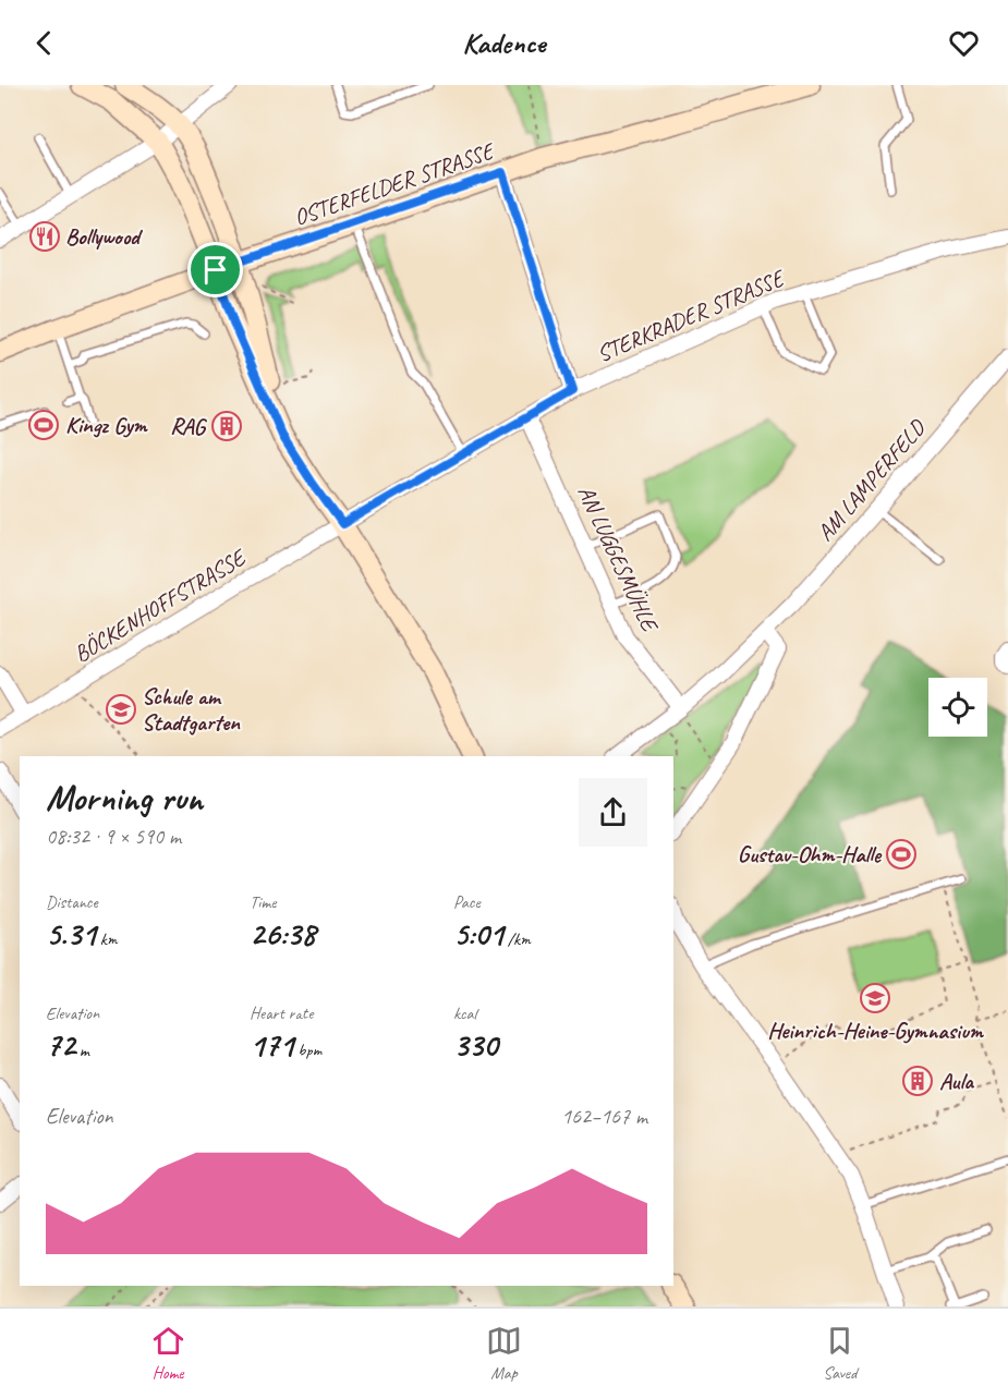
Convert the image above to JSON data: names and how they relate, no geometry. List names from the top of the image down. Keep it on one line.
{"streets":{"main road":["OSTERFELDER STRASSE"],"street":["STERKRADER STRASSE","AM LAMPERFELD","AN LUGGESMÜHLE","BÖCKENHOFFSTRASSE"]},"crossings":[["STERKRADER STRASSE","AN LUGGESMÜHLE"],["STERKRADER STRASSE","BÖCKENHOFFSTRASSE"],["AM LAMPERFELD","AN LUGGESMÜHLE"]],"places":{"restaurant":["Bollywood"],"sports":["Kingz Gym","Gustav-Ohm-Halle"],"building":["RAG","Aula"],"school or university":["Schule am Stadtgarten","Heinrich-Heine-Gymnasium"]},"page":{"header":"Kadence","heading":["Morning run","08:32 · 9 × 590 m"],"stats":[["Distance","5.31 km"],["Time","26:38"],["Pace","5:01 /km"],["Elevation","72 m"],["Heart rate","171 bpm"],["kcal","330"]],"chart":["Elevation","162–167 m"],"tabs":["Home","Map","Saved"]}}
